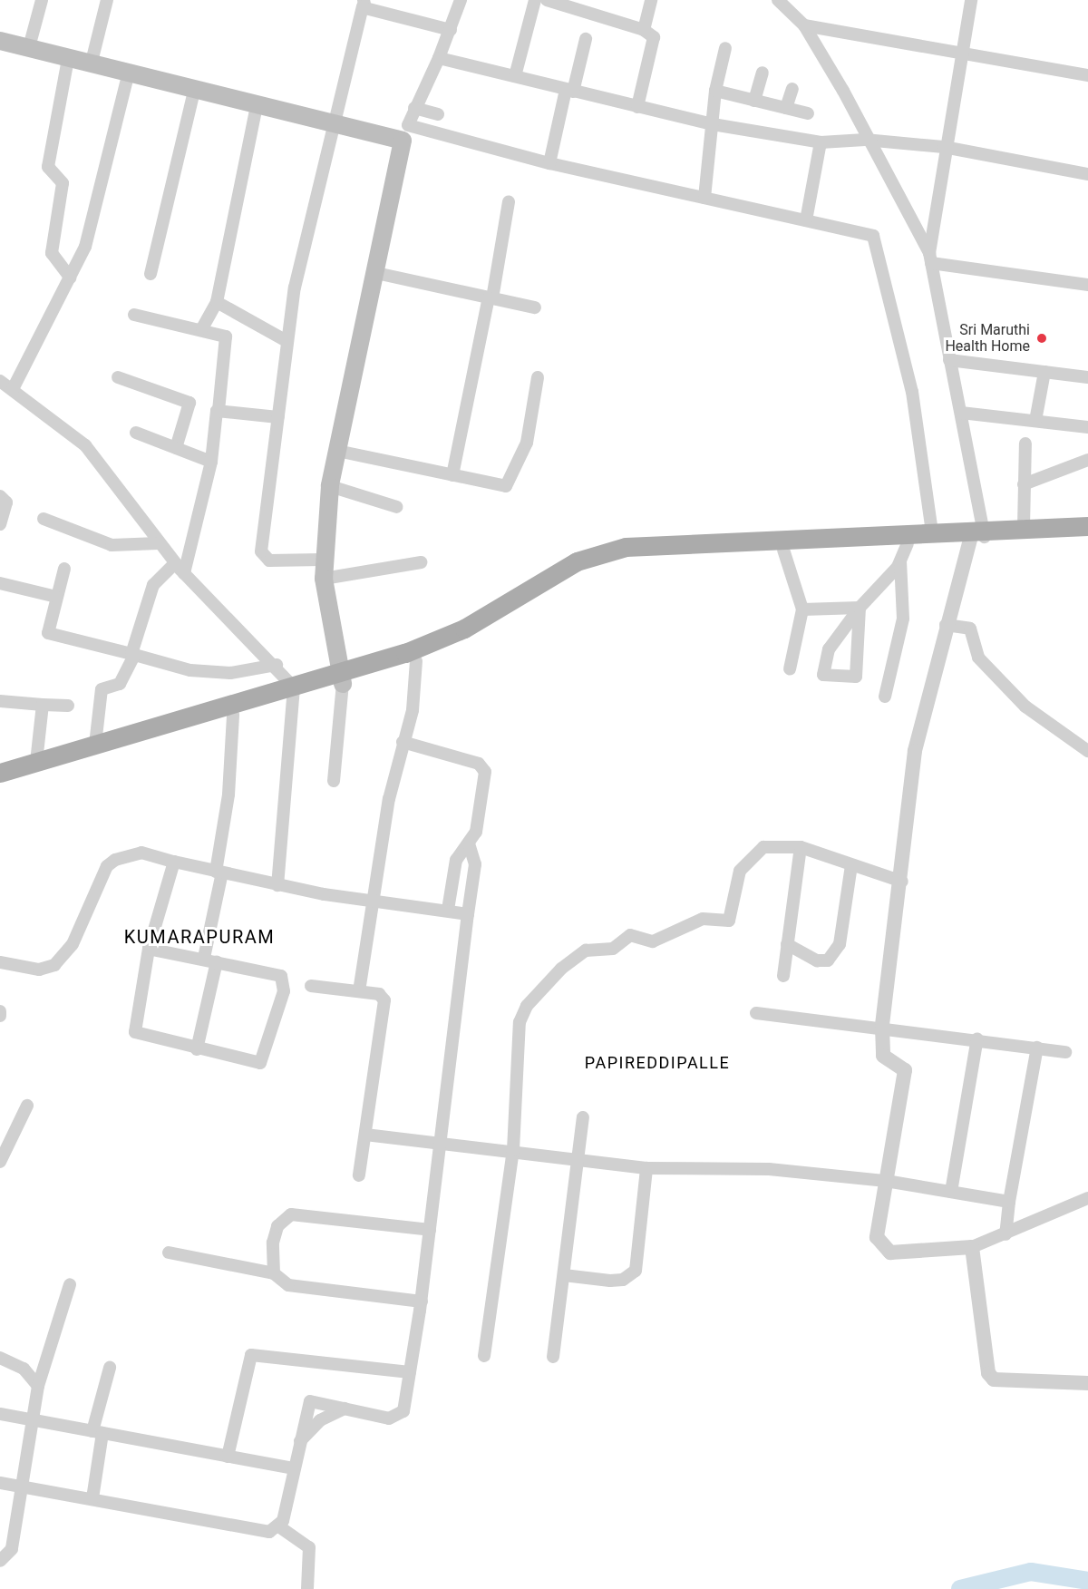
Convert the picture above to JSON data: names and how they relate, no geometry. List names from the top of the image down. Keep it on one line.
{"districts":["KUMARAPURAM","PAPIREDDIPALLE"],"places":["Sri Maruthi Health Home"]}
